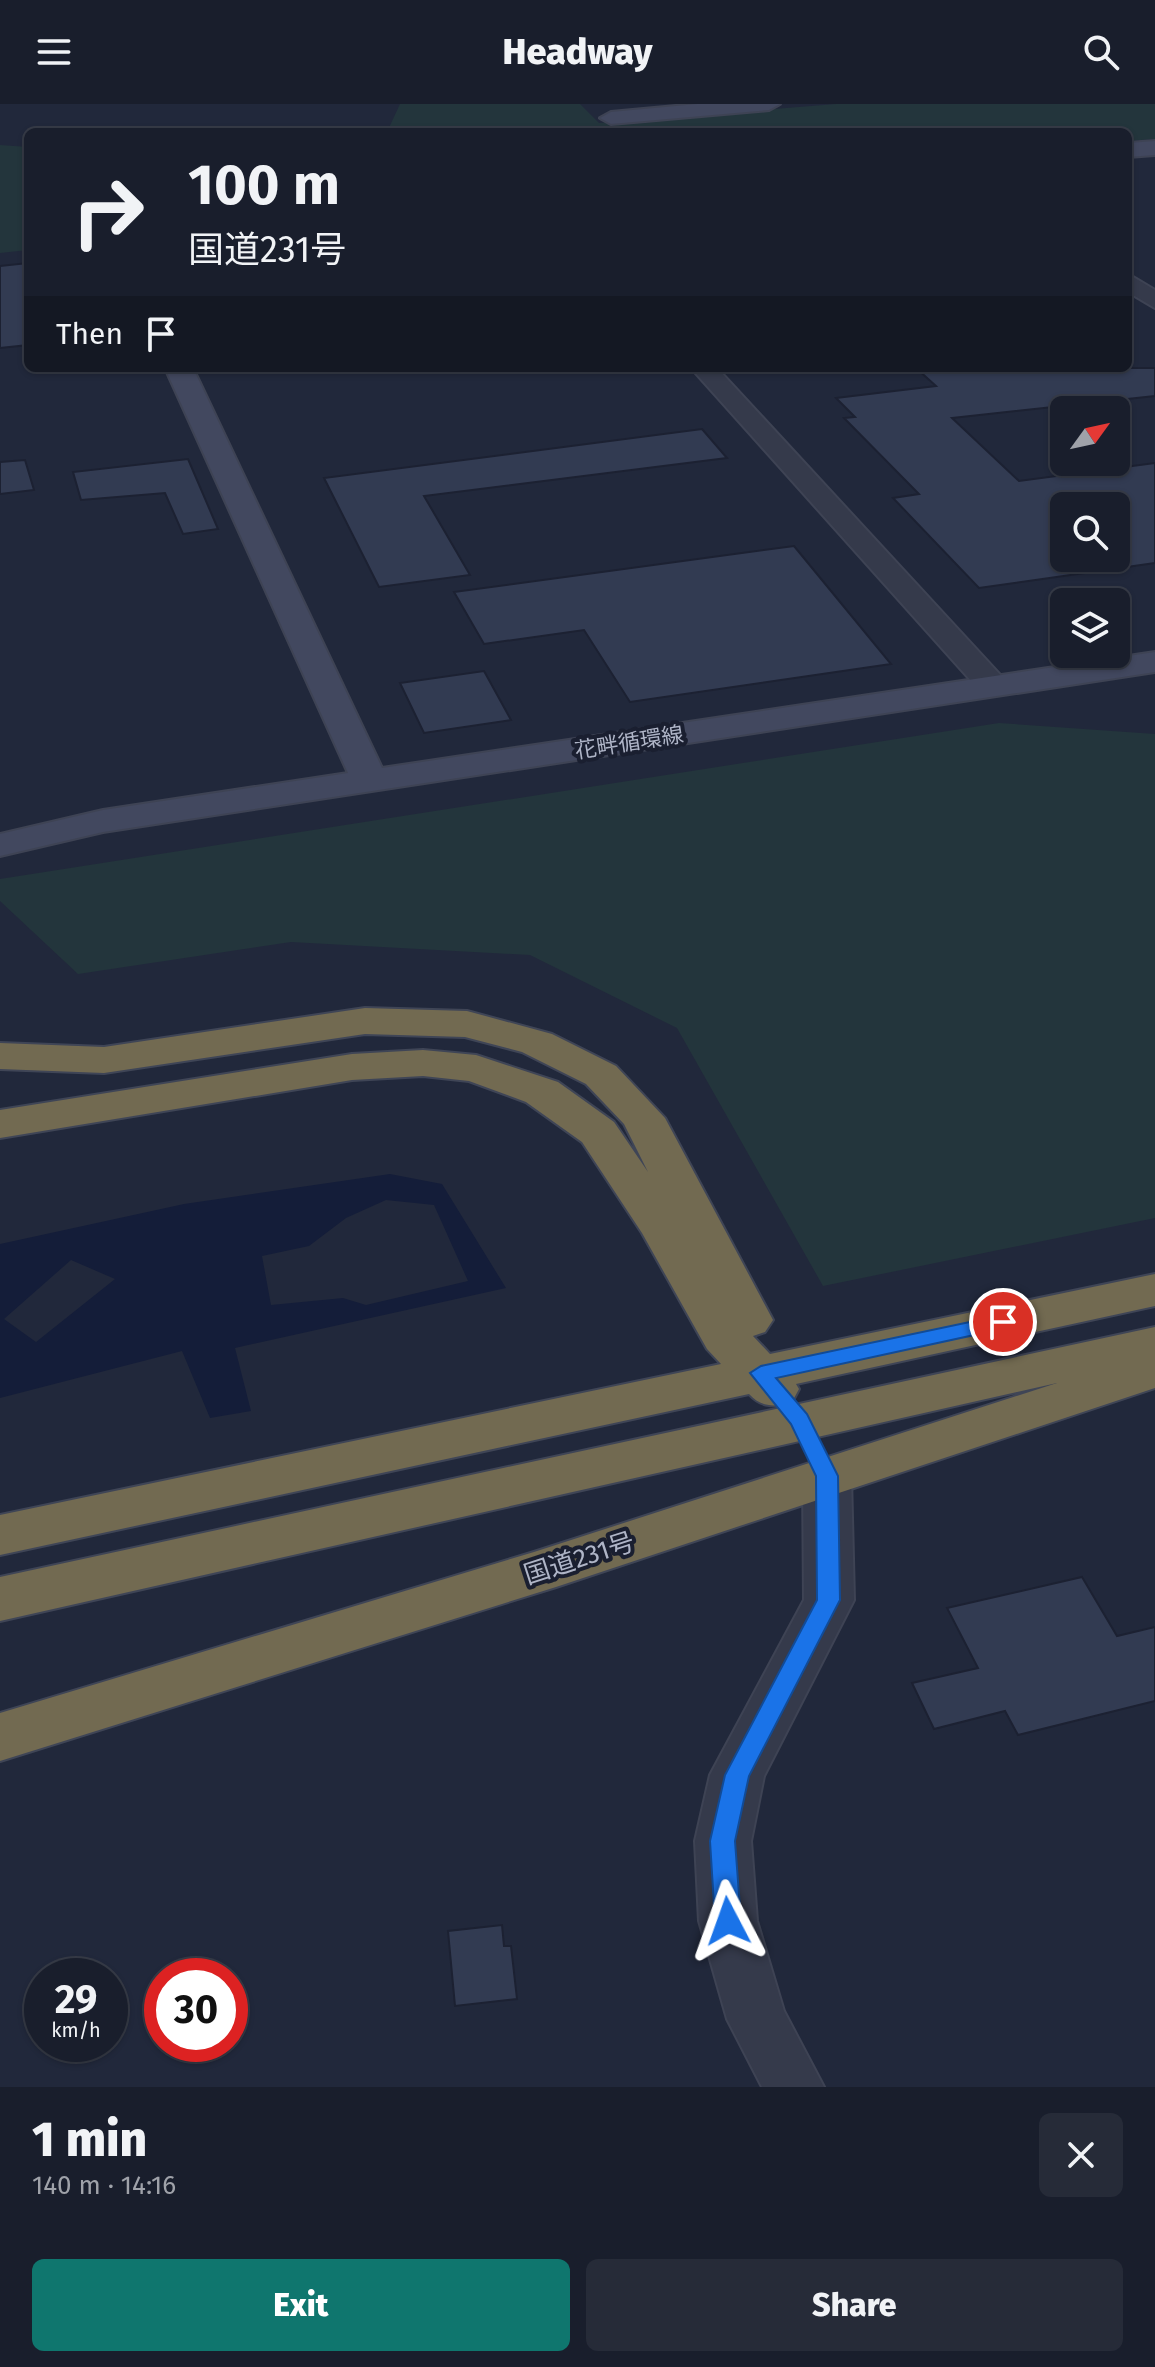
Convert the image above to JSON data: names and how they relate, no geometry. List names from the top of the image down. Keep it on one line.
{"streets":{"highway":["国道231号"],"street":["花畔循環線"]},"north":"top right","page":{"header":"Headway","turn":["100 m","国道231号"],"then":"Then","speed":"29 km/h","limit":"30","heading":["1 min","140 m · 14:16"],"buttons":["Exit","Share"]}}
